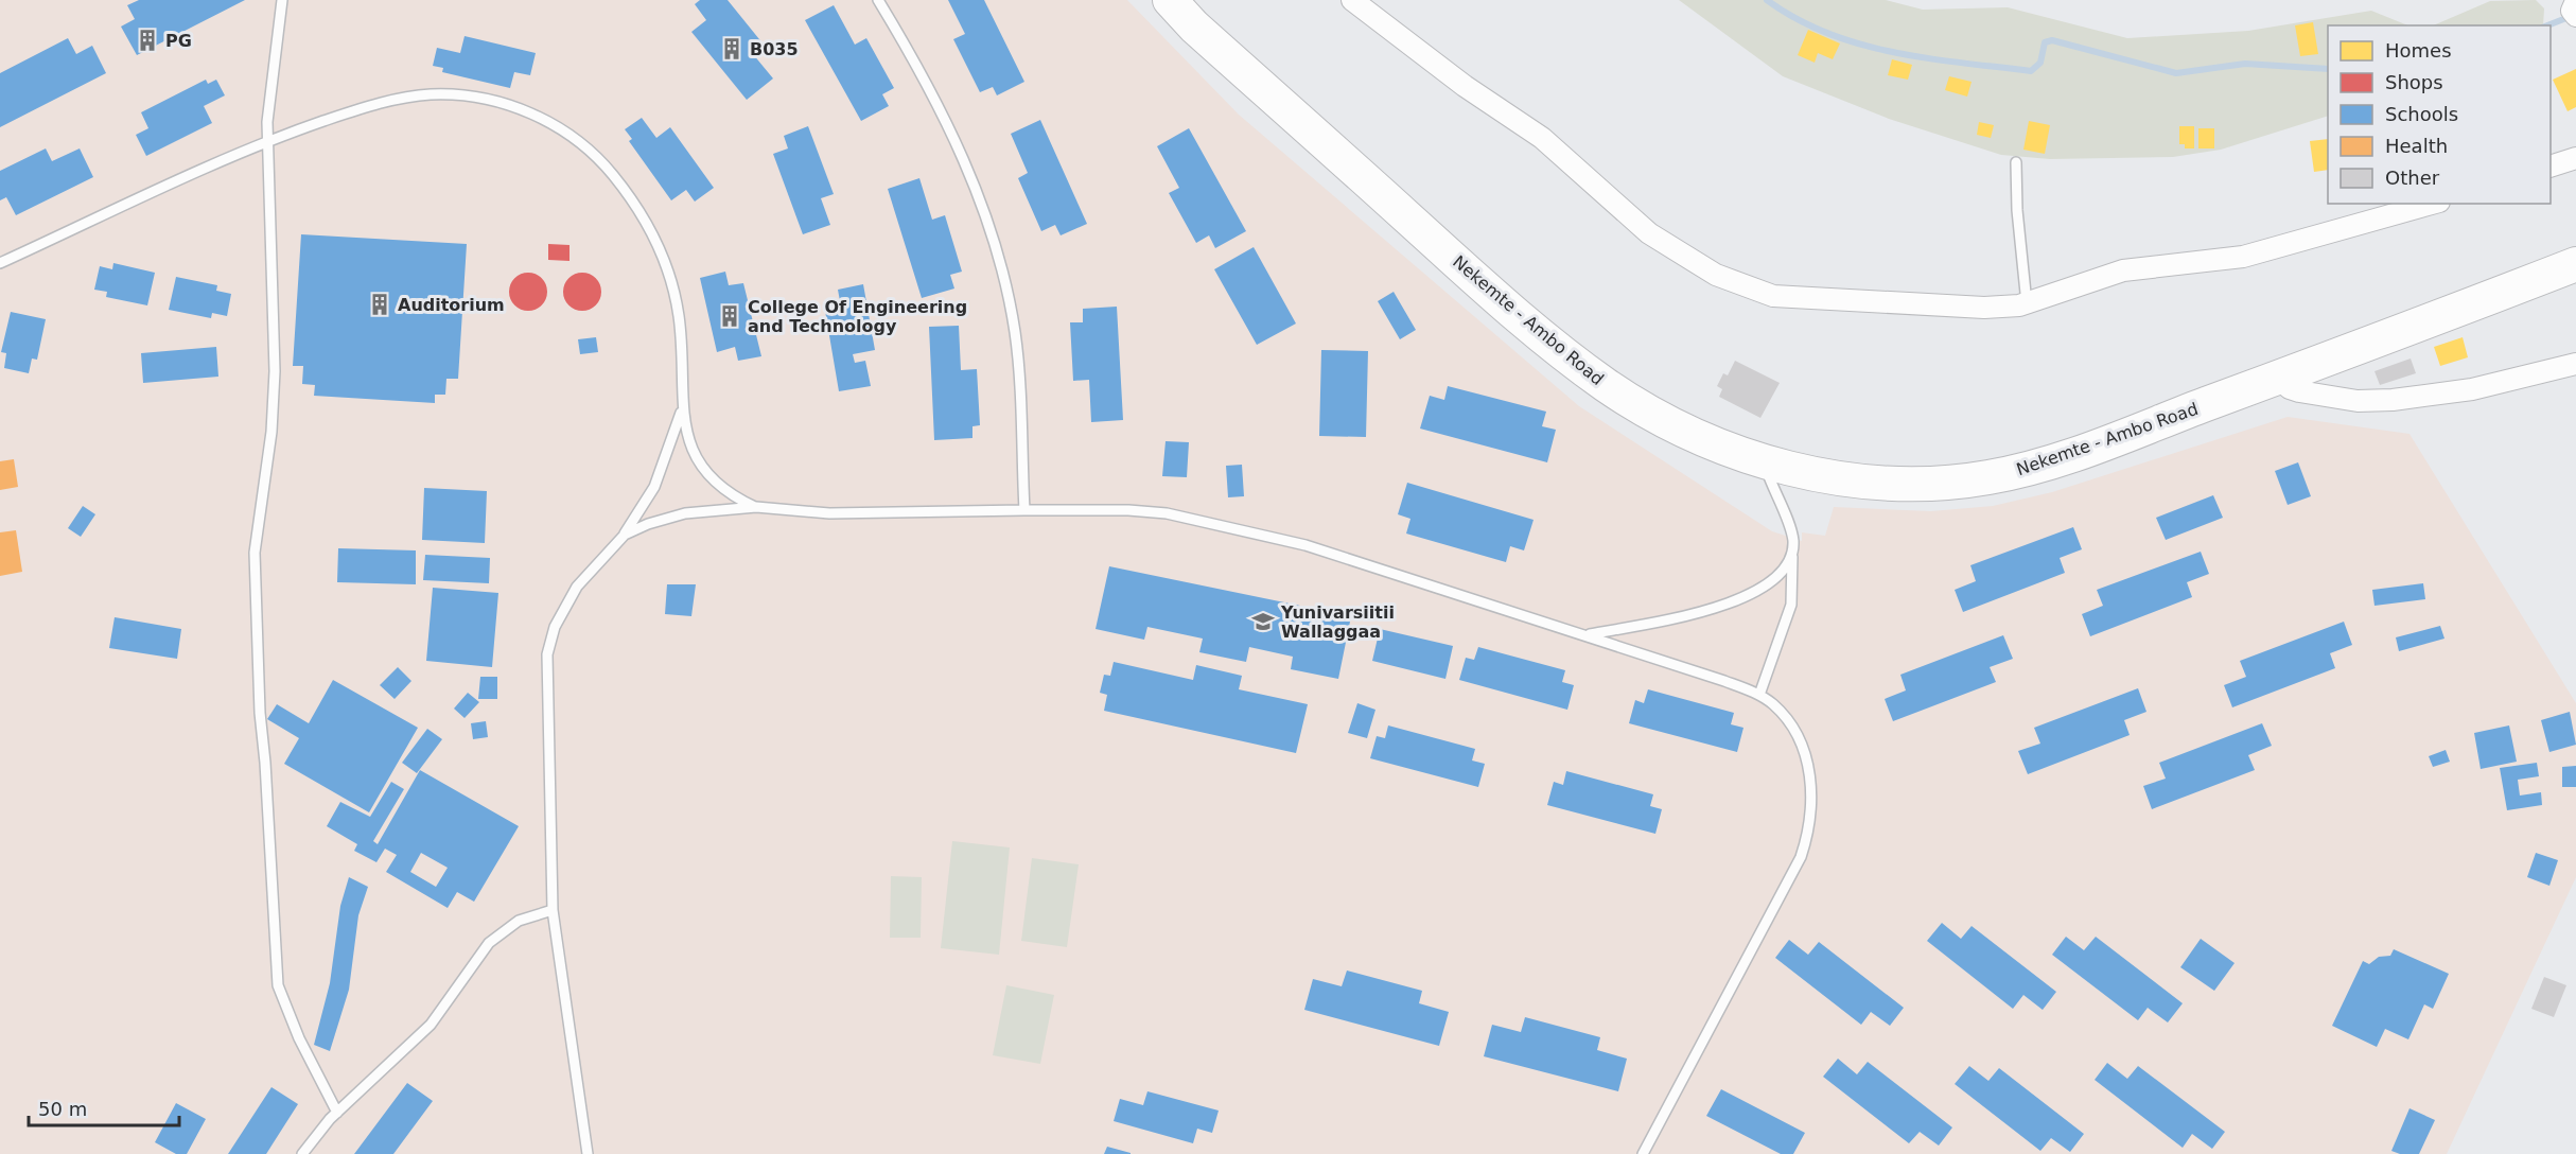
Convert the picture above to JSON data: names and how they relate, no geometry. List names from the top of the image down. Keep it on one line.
{"streets":{"highway":["Nekemte - Ambo Road"]},"places":{"building":["PG","B035","Auditorium","College Of Engineering and Technology"],"school or university":["Yunivarsiitii Wallaggaa"]},"legend":["Homes","Shops","Schools","Health","Other"],"scale_bar":"50 m"}
